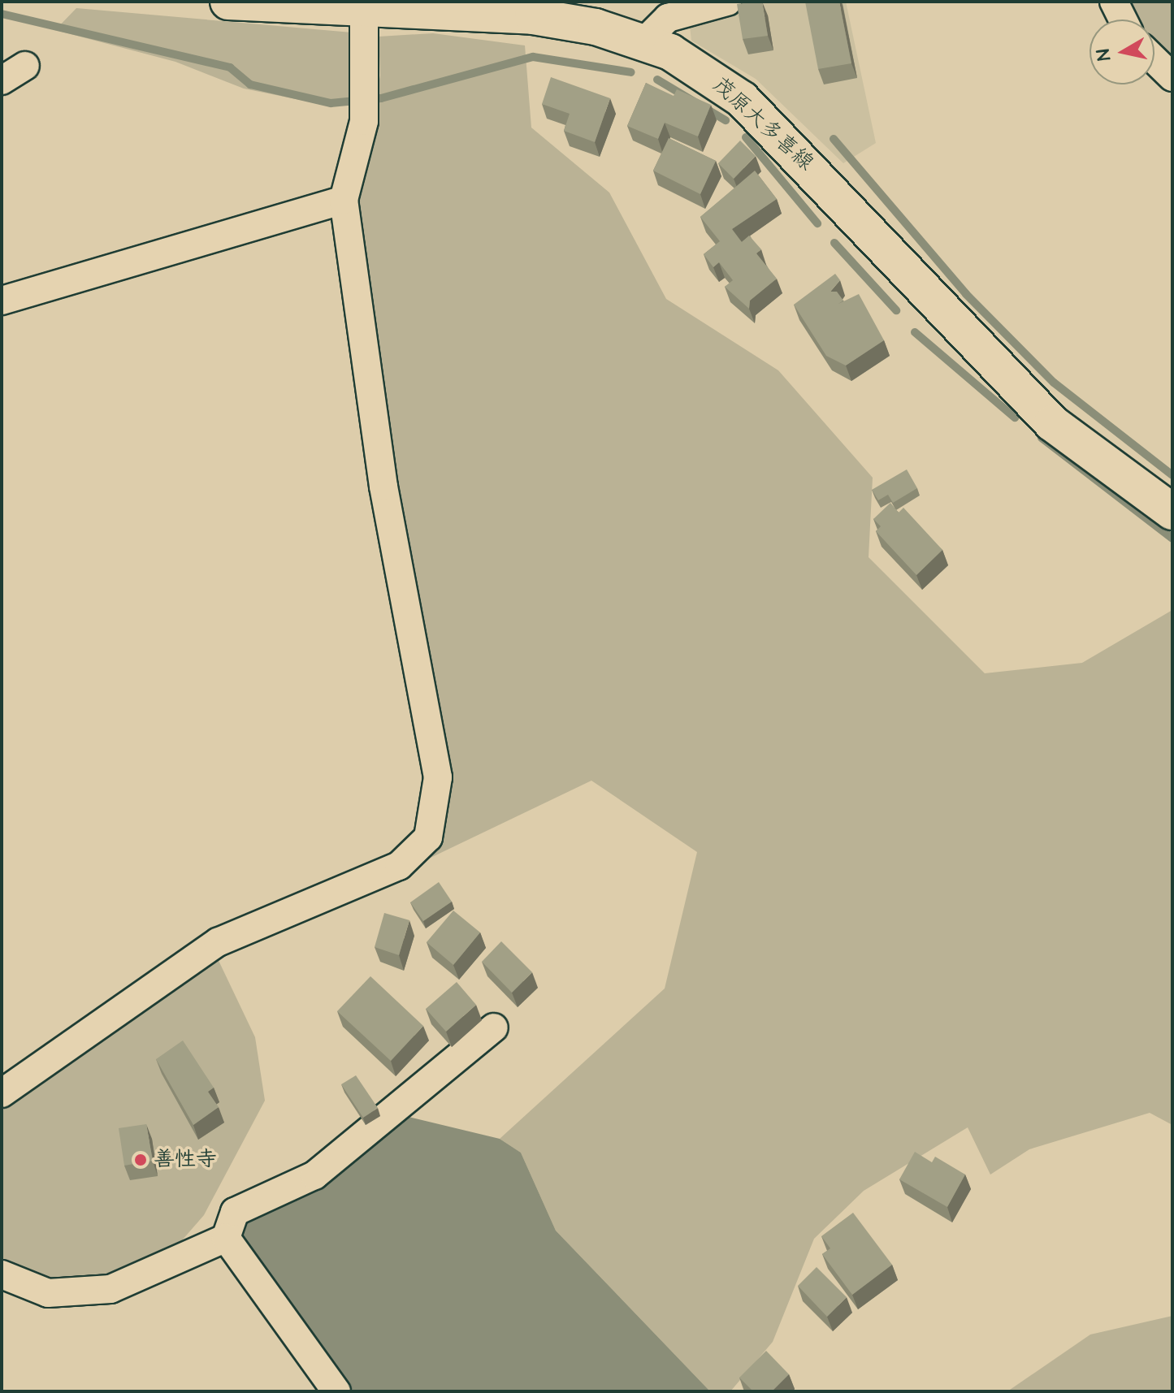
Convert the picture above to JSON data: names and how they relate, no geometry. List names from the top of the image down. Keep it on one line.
{"streets":{"main road":["茂原大多喜線"]},"places":["善性寺"],"north":"left"}
